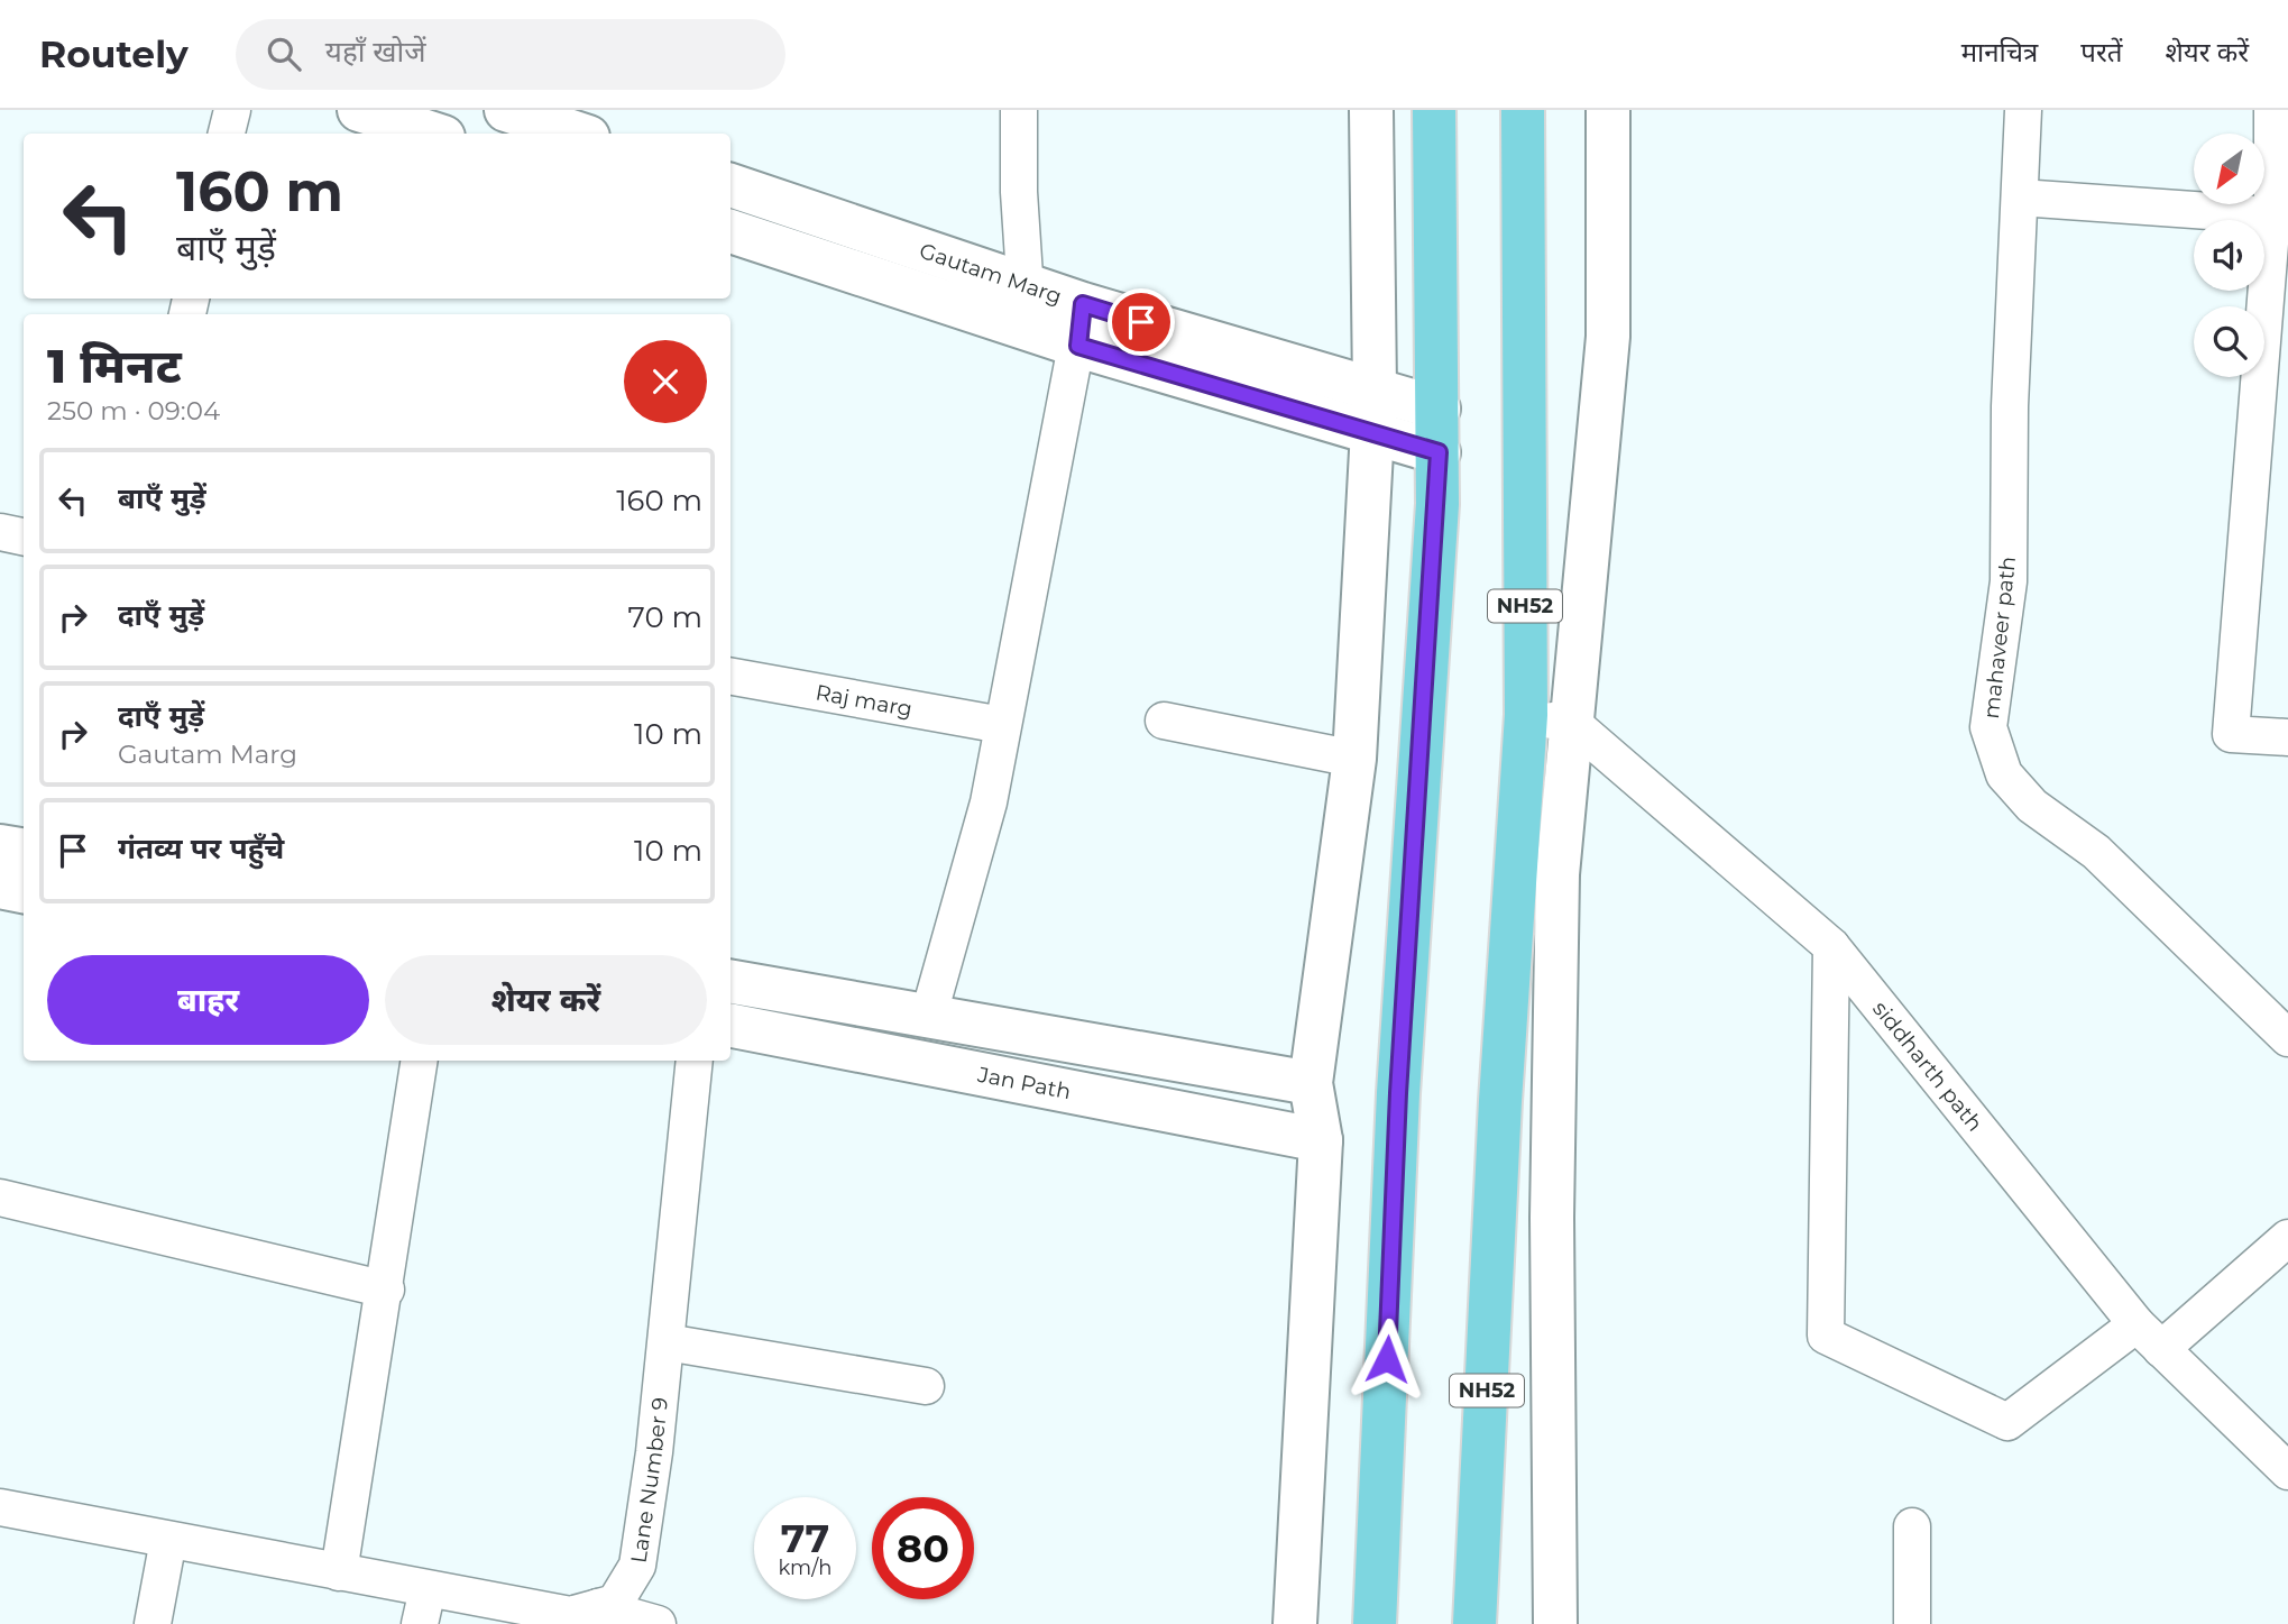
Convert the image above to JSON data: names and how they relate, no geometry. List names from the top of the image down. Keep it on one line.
{"streets":{"highway":["NH52"],"street":["Gautam Marg","mahaveer path","Raj marg","siddharth path","Jan Path","Lane Number 9"]},"crossings":[["NH52","siddharth path"]],"north":"bottom left","page":{"header":"Routely","search":"यहाँ खोजें","nav":["मानचित्र","परतें","शेयर करें"],"turn":["160 m","बाएँ मुड़ें"],"heading":["1 मिनट","250 m · 09:04"],"list":[{"name":"बाएँ मुड़ें","value":"160 m"},{"name":"दाएँ मुड़ें","value":"70 m"},{"name":"दाएँ मुड़ें","note":"Gautam Marg","value":"10 m"},{"name":"गंतव्य पर पहुँचे","value":"10 m"}],"buttons":["बाहर","शेयर करें"],"speed":"77 km/h","limit":"80"}}
